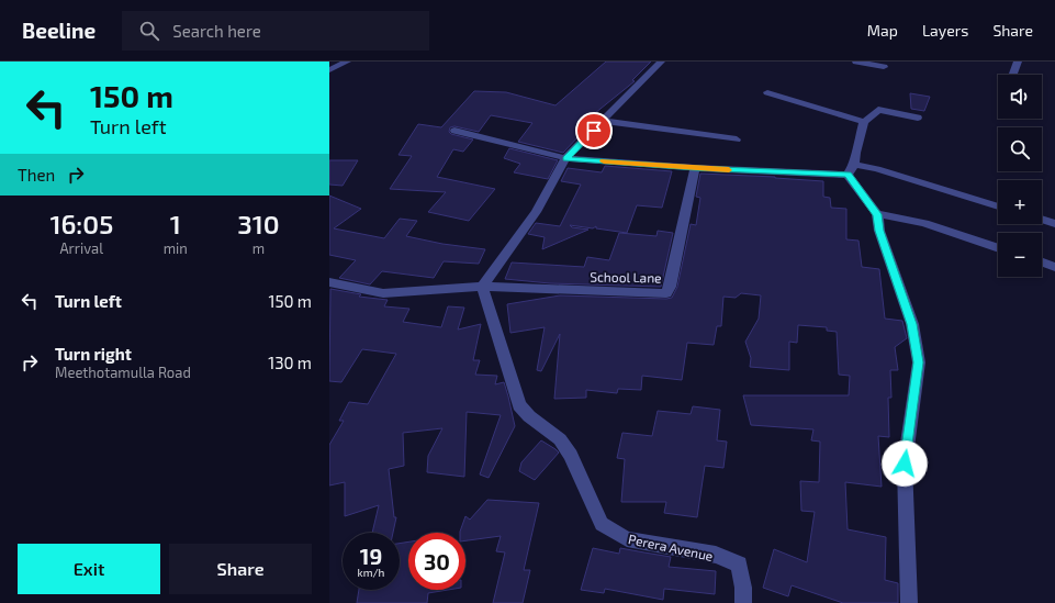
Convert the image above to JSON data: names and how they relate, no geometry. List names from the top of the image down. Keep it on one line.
{"streets":{"street":["School Lane","Perera Avenue"]},"crossings":[["School Lane","Perera Avenue"]],"page":{"header":"Beeline","search":"Search here","nav":["Map","Layers","Share"],"turn":["150 m","Turn left"],"map_buttons":["+","−"],"then":"Then","eta":["16:05","Arrival","1","min","310","m"],"list":[{"name":"Turn left","value":"150 m"},{"name":"Turn right","note":"Meethotamulla Road","value":"130 m"}],"speed":"19 km/h","limit":"30","buttons":["Exit","Share"]}}
